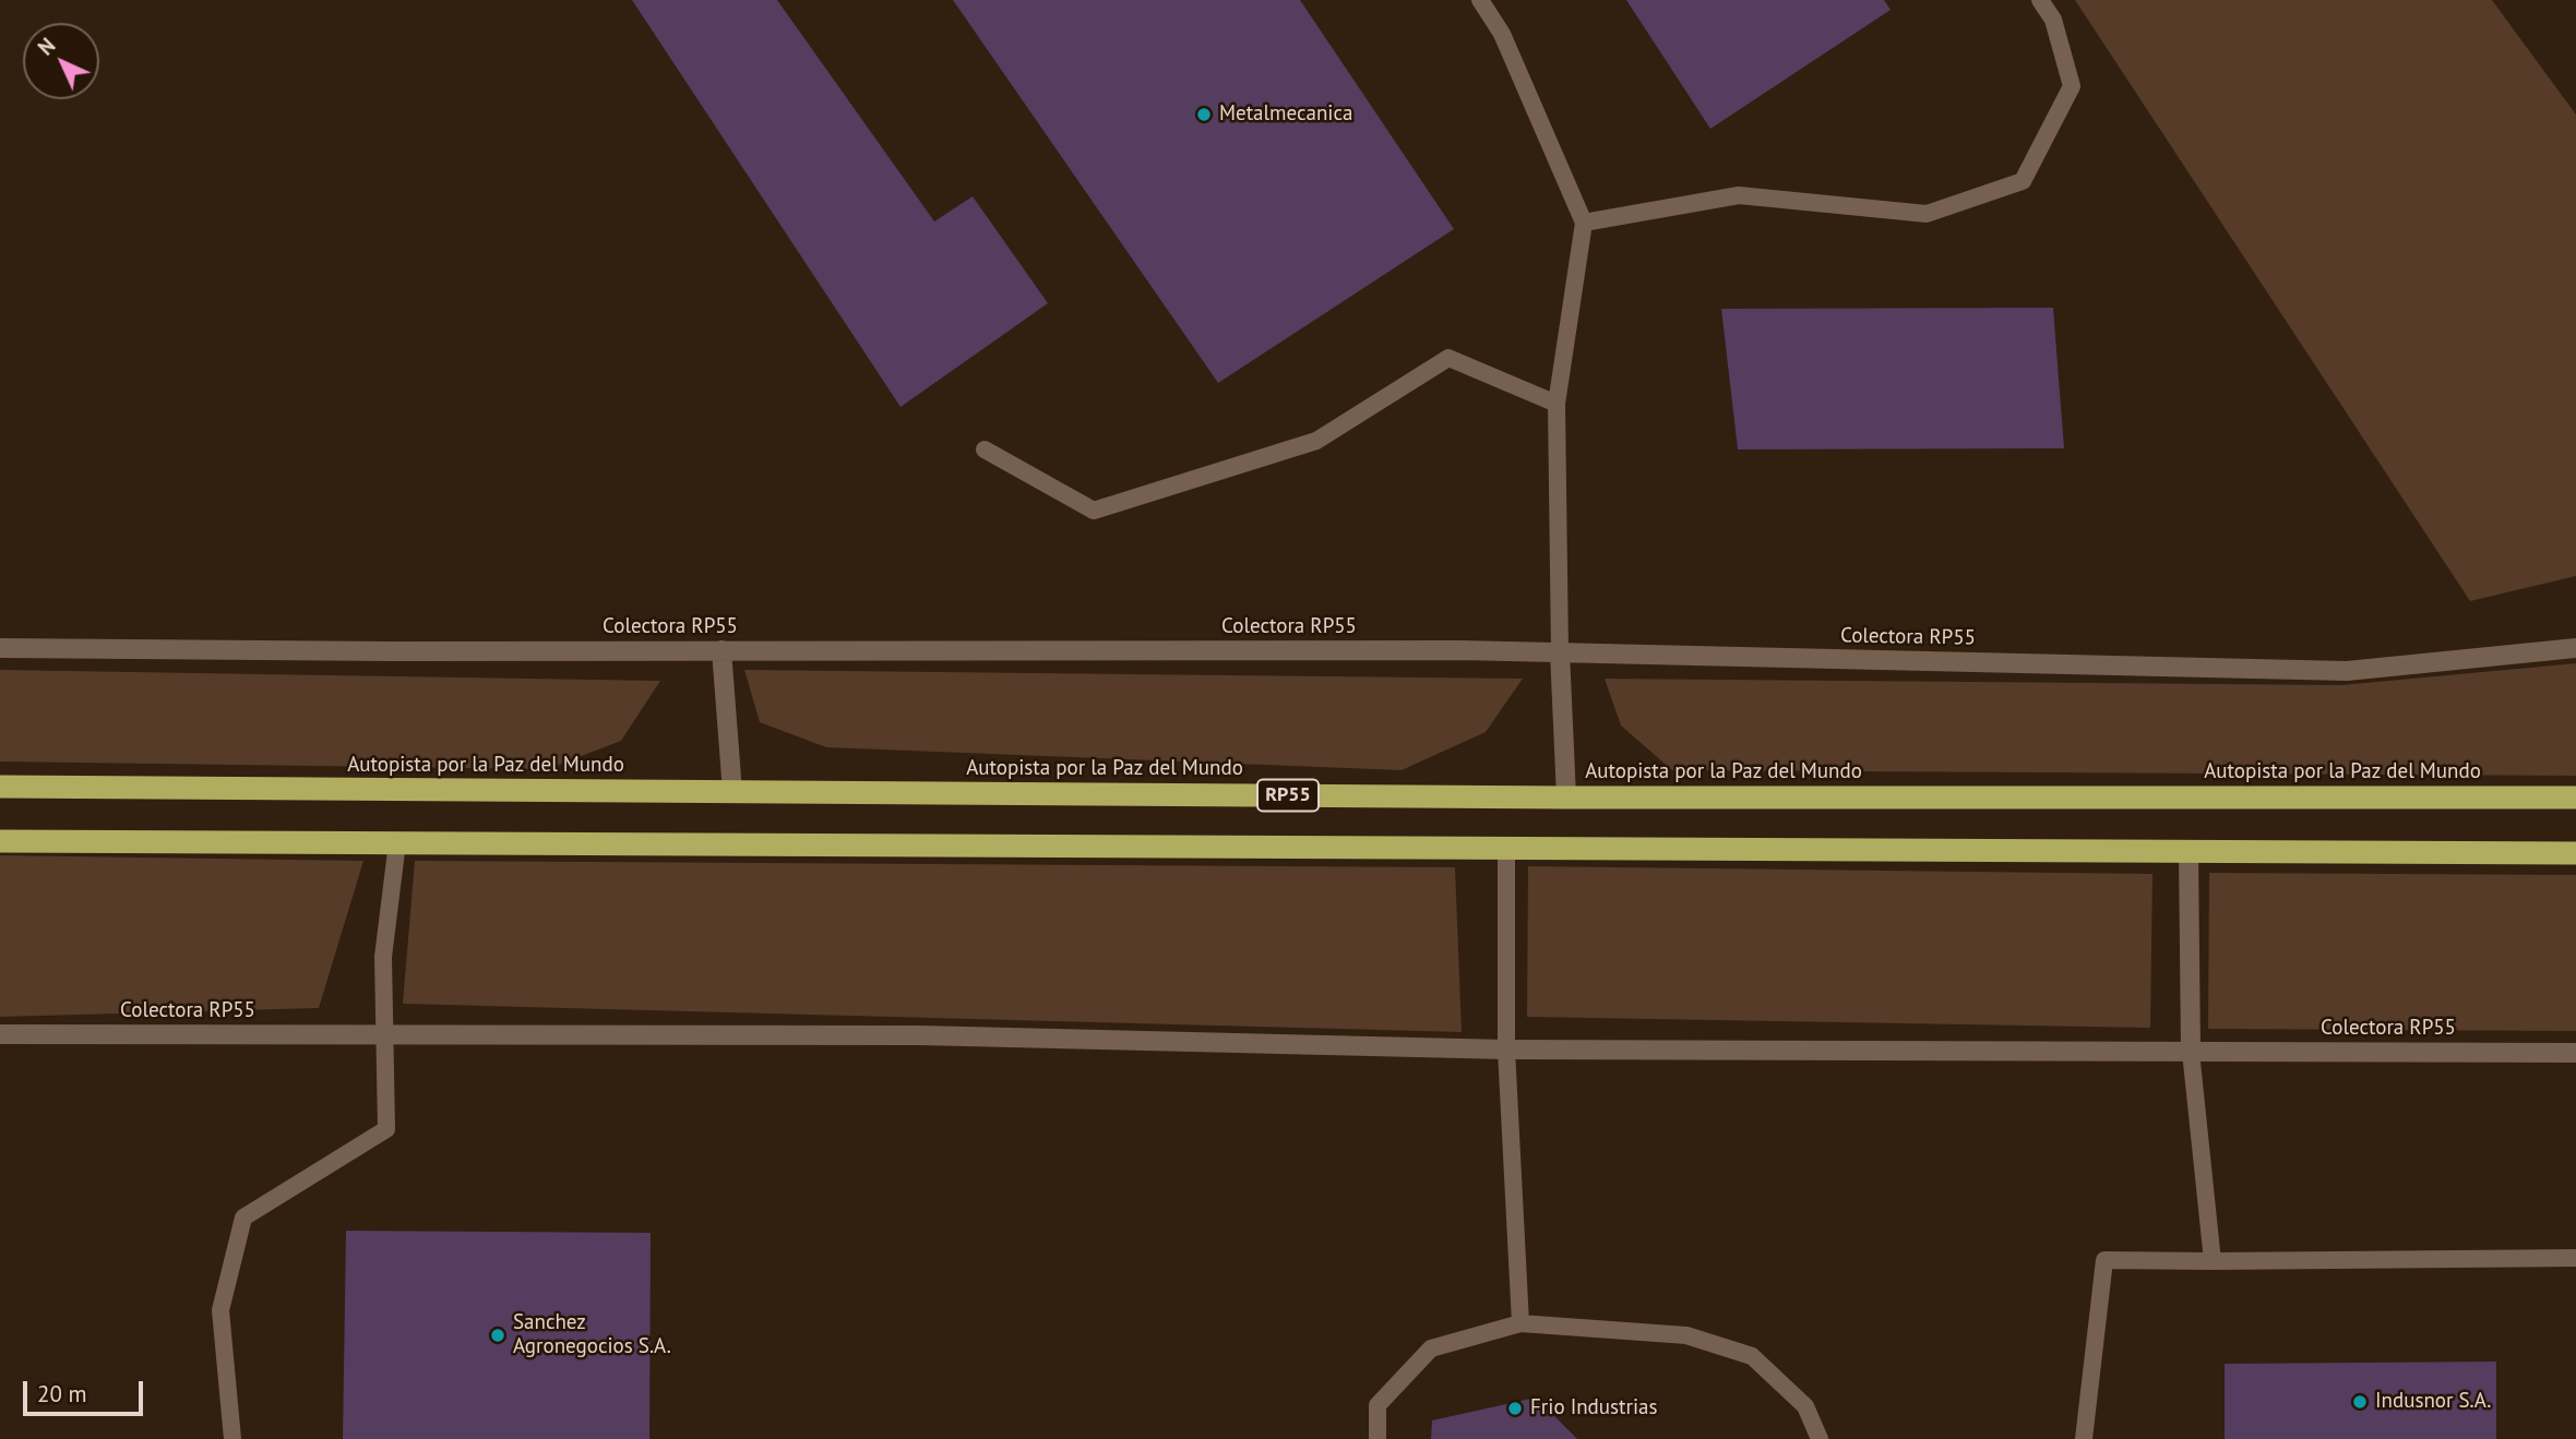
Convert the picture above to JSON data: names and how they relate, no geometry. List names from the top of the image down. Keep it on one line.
{"streets":{"highway":["Autopista por la Paz del Mundo","RP55"],"street":["Colectora RP55"]},"places":["Metalmecanica","Sanchez Agronegocios S.A.","Indusnor S.A.","Frio Industrias"],"scale_bar":"20 m","north":"top left"}
